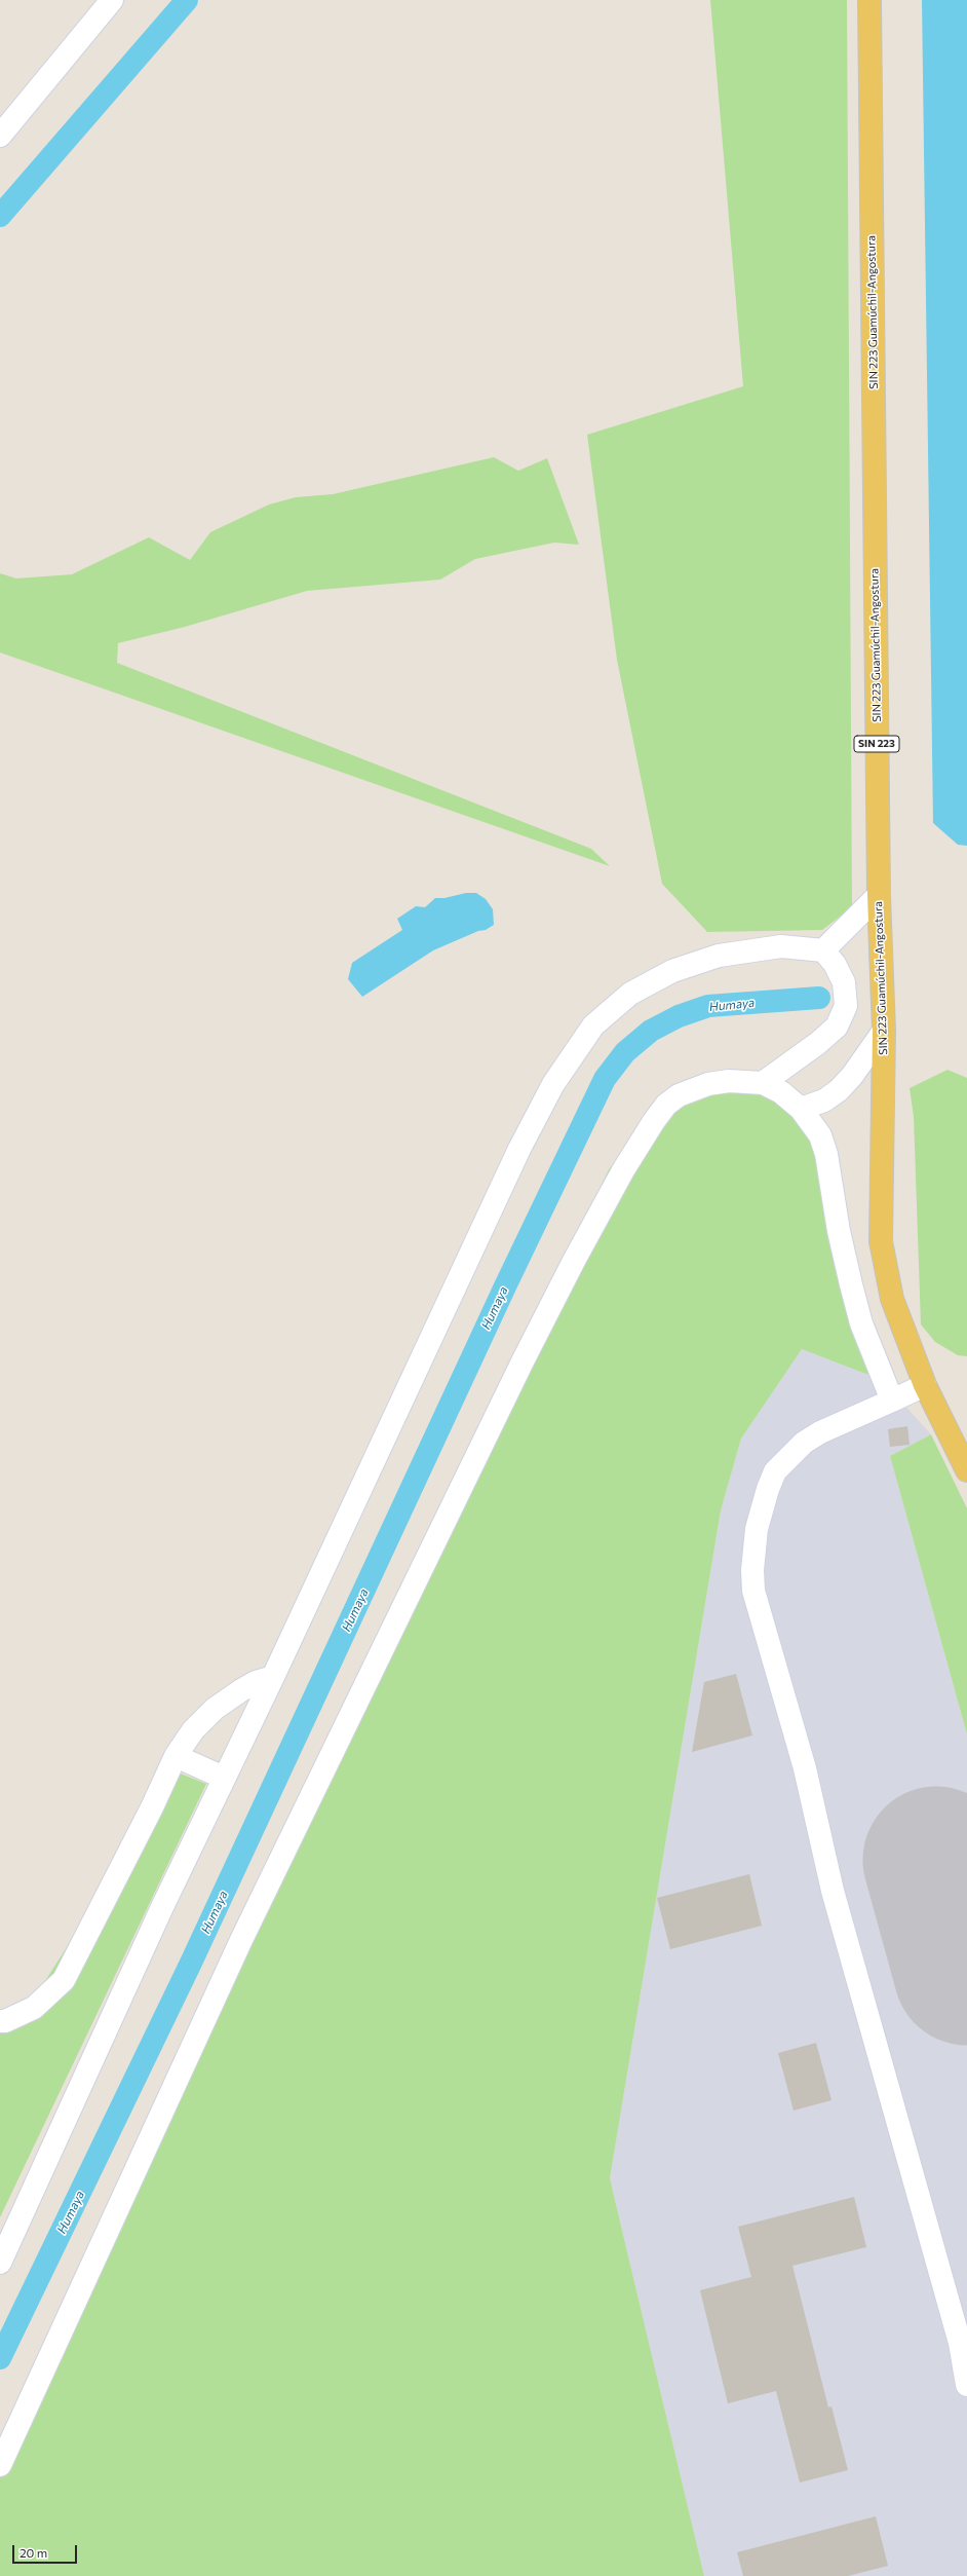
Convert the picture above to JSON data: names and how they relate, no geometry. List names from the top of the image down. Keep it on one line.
{"streets":{"main road":["SIN 223 Guamúchil-Angostura","SIN 223"]},"water":["Humaya"],"scale_bar":"20 m"}
